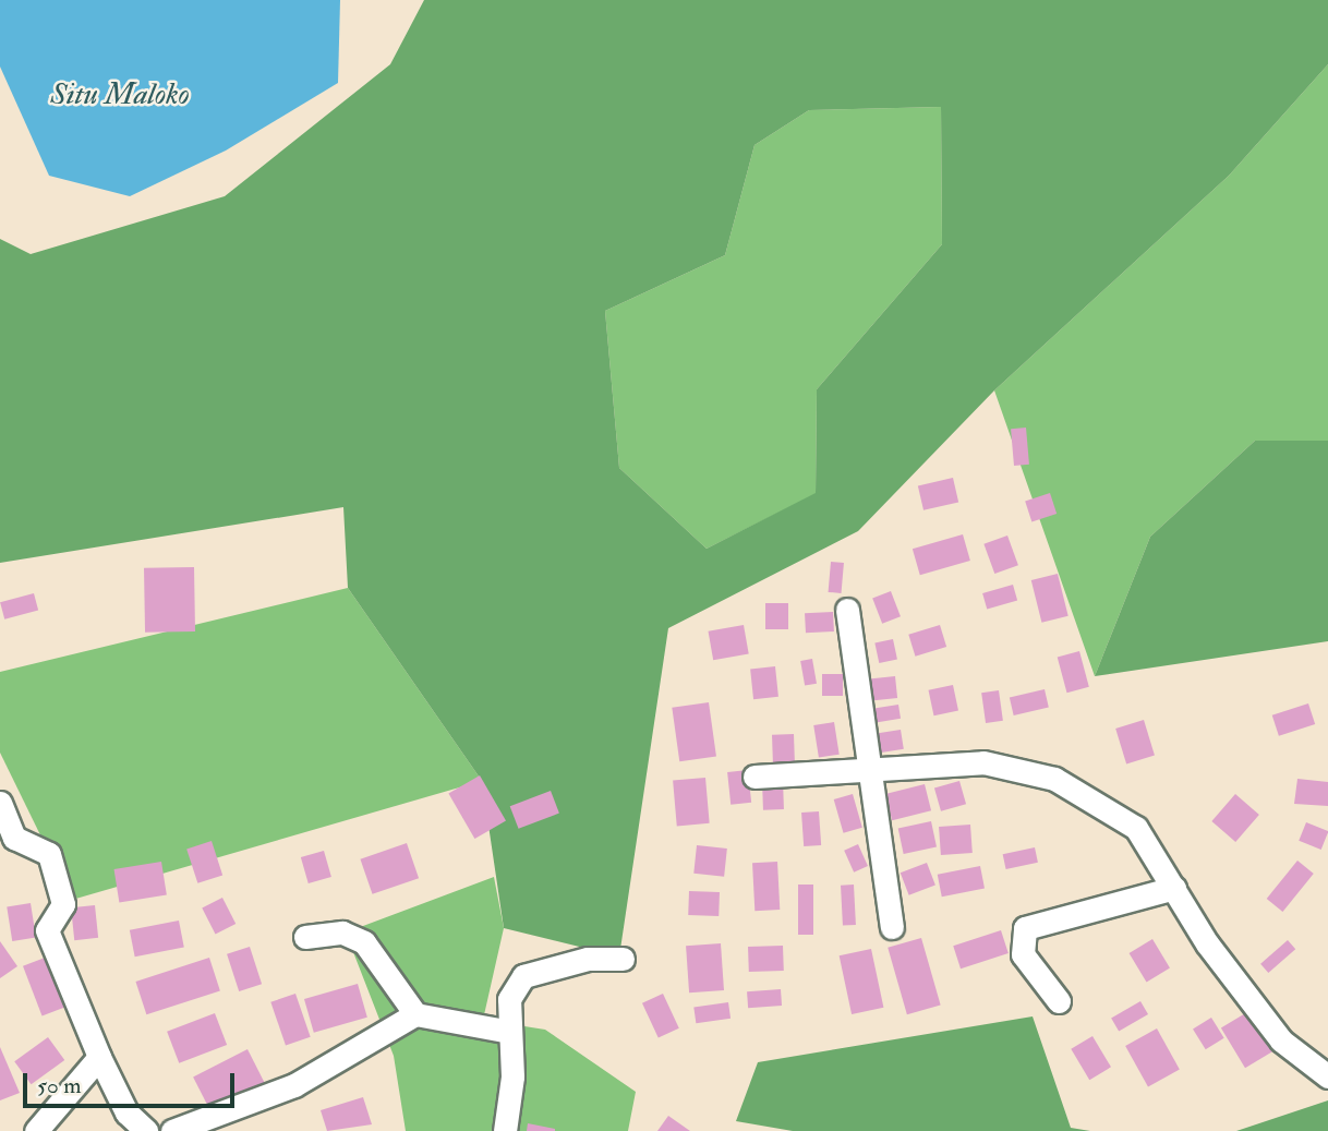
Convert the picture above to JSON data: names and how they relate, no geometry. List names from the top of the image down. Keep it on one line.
{"water":["Situ Maloko"],"scale_bar":"50 m"}
